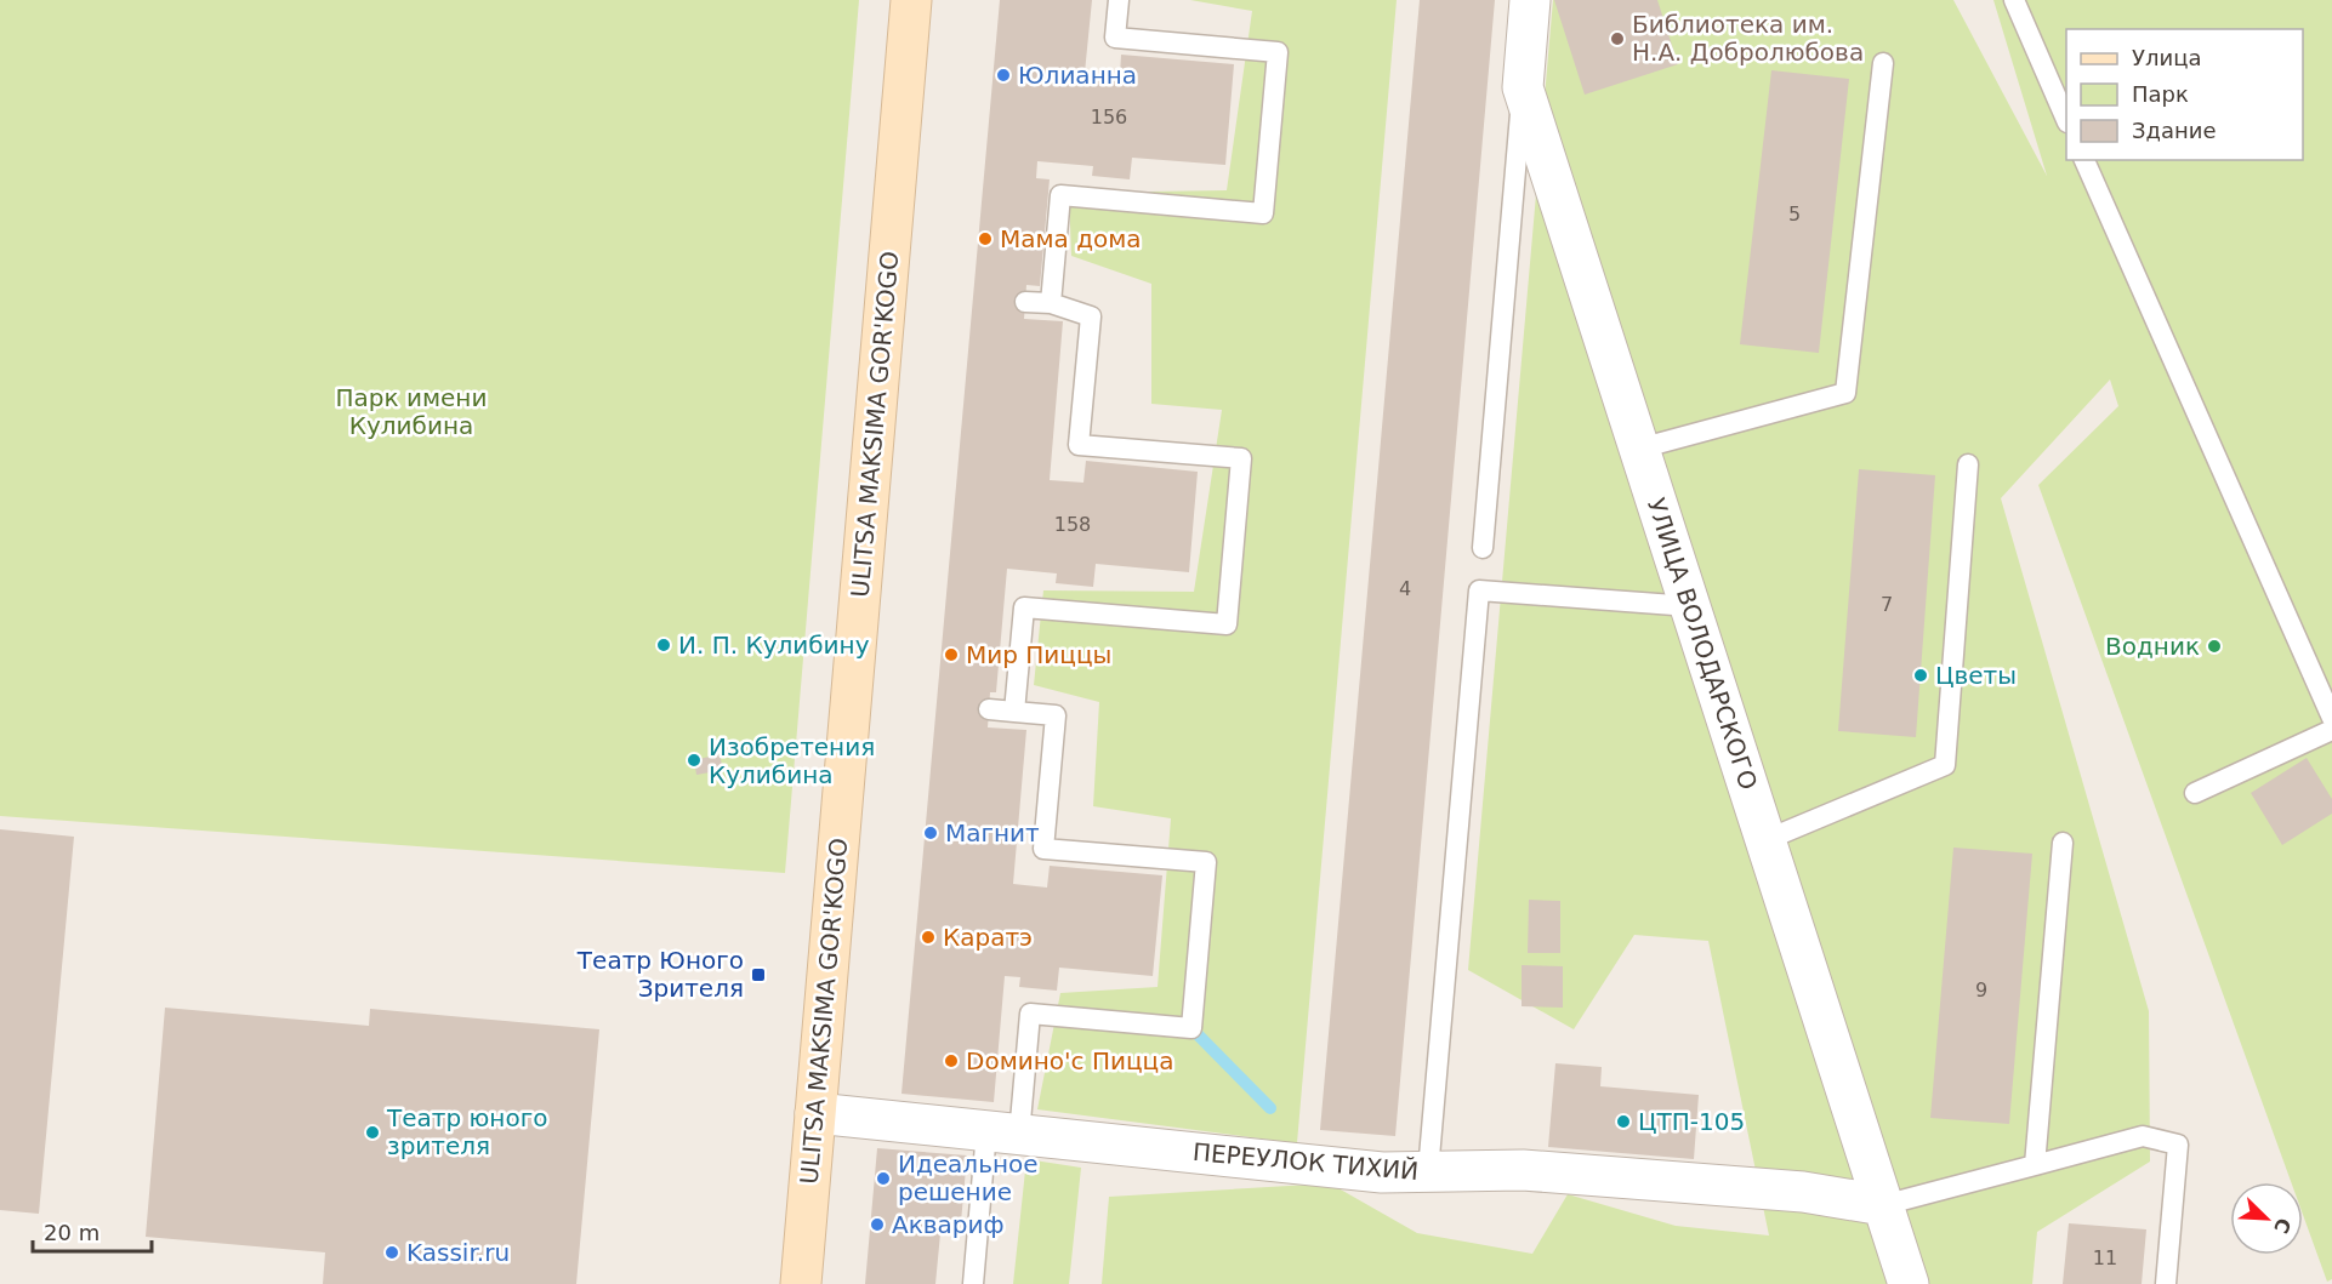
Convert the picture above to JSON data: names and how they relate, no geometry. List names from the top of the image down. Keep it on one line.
{"streets":{"main road":["ULITSA MAKSIMA GOR'KOGO"],"street":["УЛИЦА ВОЛОДАРСКОГО","ПЕРЕУЛОК ТИХИЙ"]},"crossings":[["ULITSA MAKSIMA GOR'KOGO","ПЕРЕУЛОК ТИХИЙ"],["УЛИЦА ВОЛОДАРСКОГО","ПЕРЕУЛОК ТИХИЙ"]],"parks":["Парк имени Кулибина"],"places":{"other":["Библиотека им. Н.А. Добролюбова","Юлианна","Мама дома","И. П. Кулибину","Водник","Мир Пиццы","Цветы","Изобретения Кулибина","Магнит","Каратэ","Dомино'с Пицца","ЦТП-105","Театр юного зрителя","Идеальное решение","Аквариф","Kassir.ru"],"transit":["Театр Юного Зрителя"]},"house_numbers":["156","5","158","4","7","9","11"],"legend":["Улица","Парк","Здание"],"scale_bar":"20 m","north":"bottom right"}
